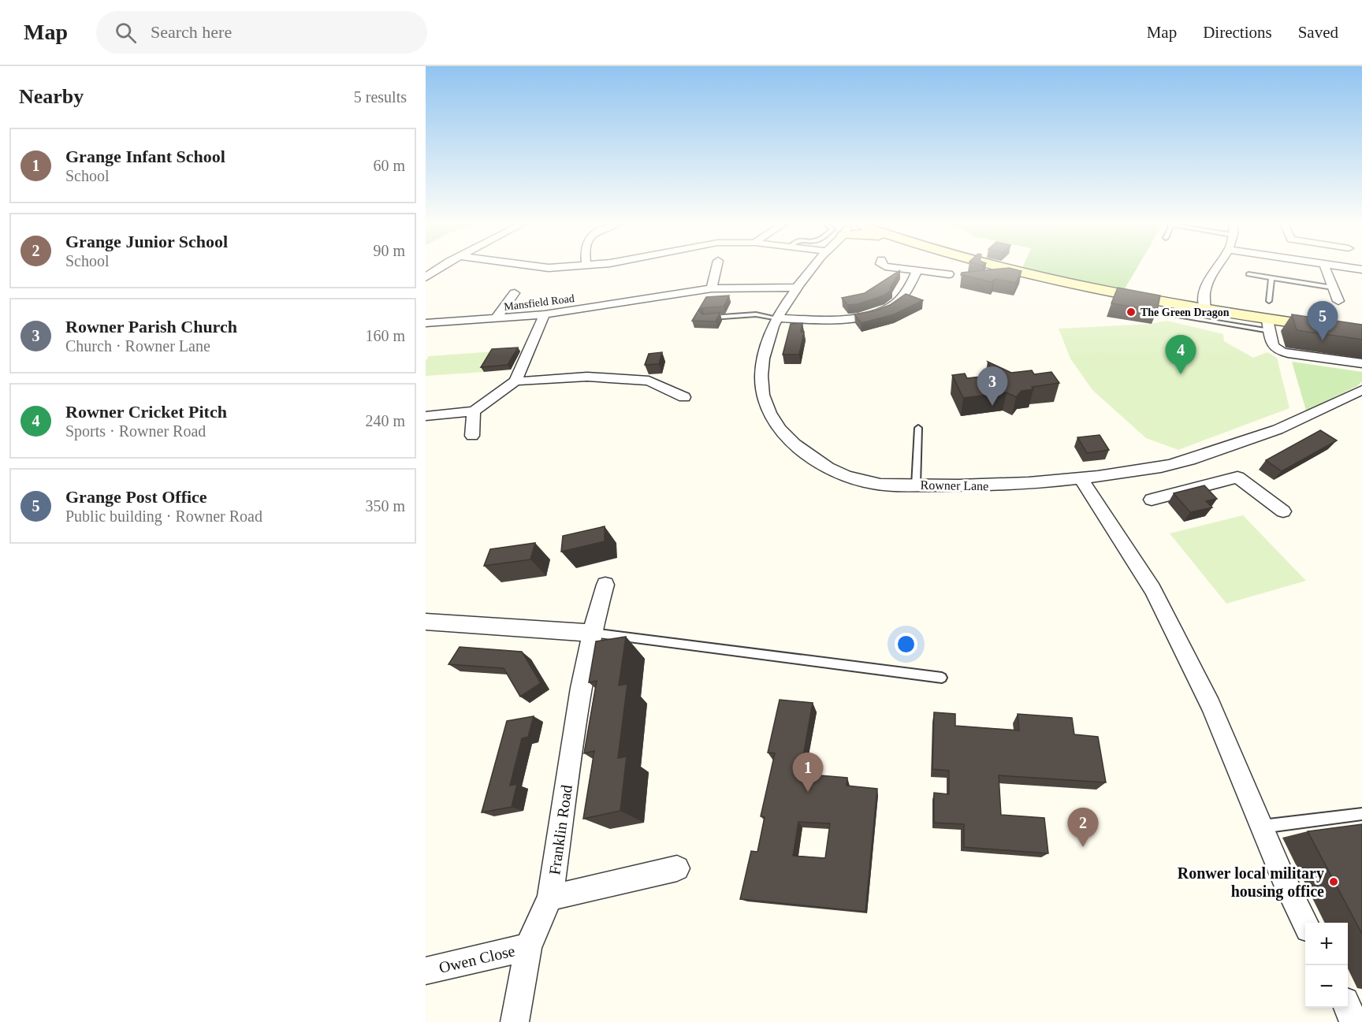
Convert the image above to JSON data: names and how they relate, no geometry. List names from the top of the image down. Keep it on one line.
{"streets":{"street":["Mansfield Road","Rowner Lane","Franklin Road","Owen Close"]},"crossings":[["Mansfield Road","Rowner Lane"],["Franklin Road","Owen Close"]],"places":["The Green Dragon","Ronwer local military housing office"],"page":{"header":"Map","search":"Search here","nav":["Map","Directions","Saved"],"heading":["Nearby","5 results"],"list":[{"mark":"1","name":"Grange Infant School","note":"School","value":"60 m"},{"mark":"2","name":"Grange Junior School","note":"School","value":"90 m"},{"mark":"3","name":"Rowner Parish Church","note":"Church · Rowner Lane","value":"160 m"},{"mark":"4","name":"Rowner Cricket Pitch","note":"Sports · Rowner Road","value":"240 m"},{"mark":"5","name":"Grange Post Office","note":"Public building · Rowner Road","value":"350 m"}],"pins":["5","4","3","1","2"],"map_buttons":["+","−"]}}
